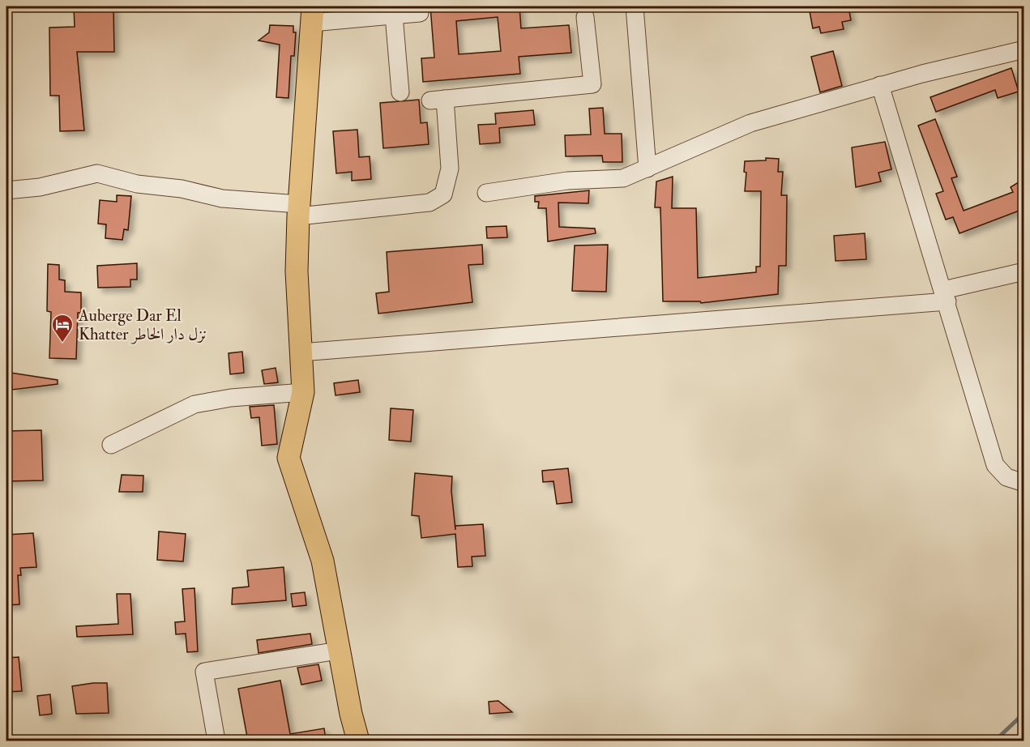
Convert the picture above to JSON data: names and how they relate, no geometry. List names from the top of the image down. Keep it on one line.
{"places":{"hotel":["Auberge Dar El Khatter نزل دار الخاطر"]}}
